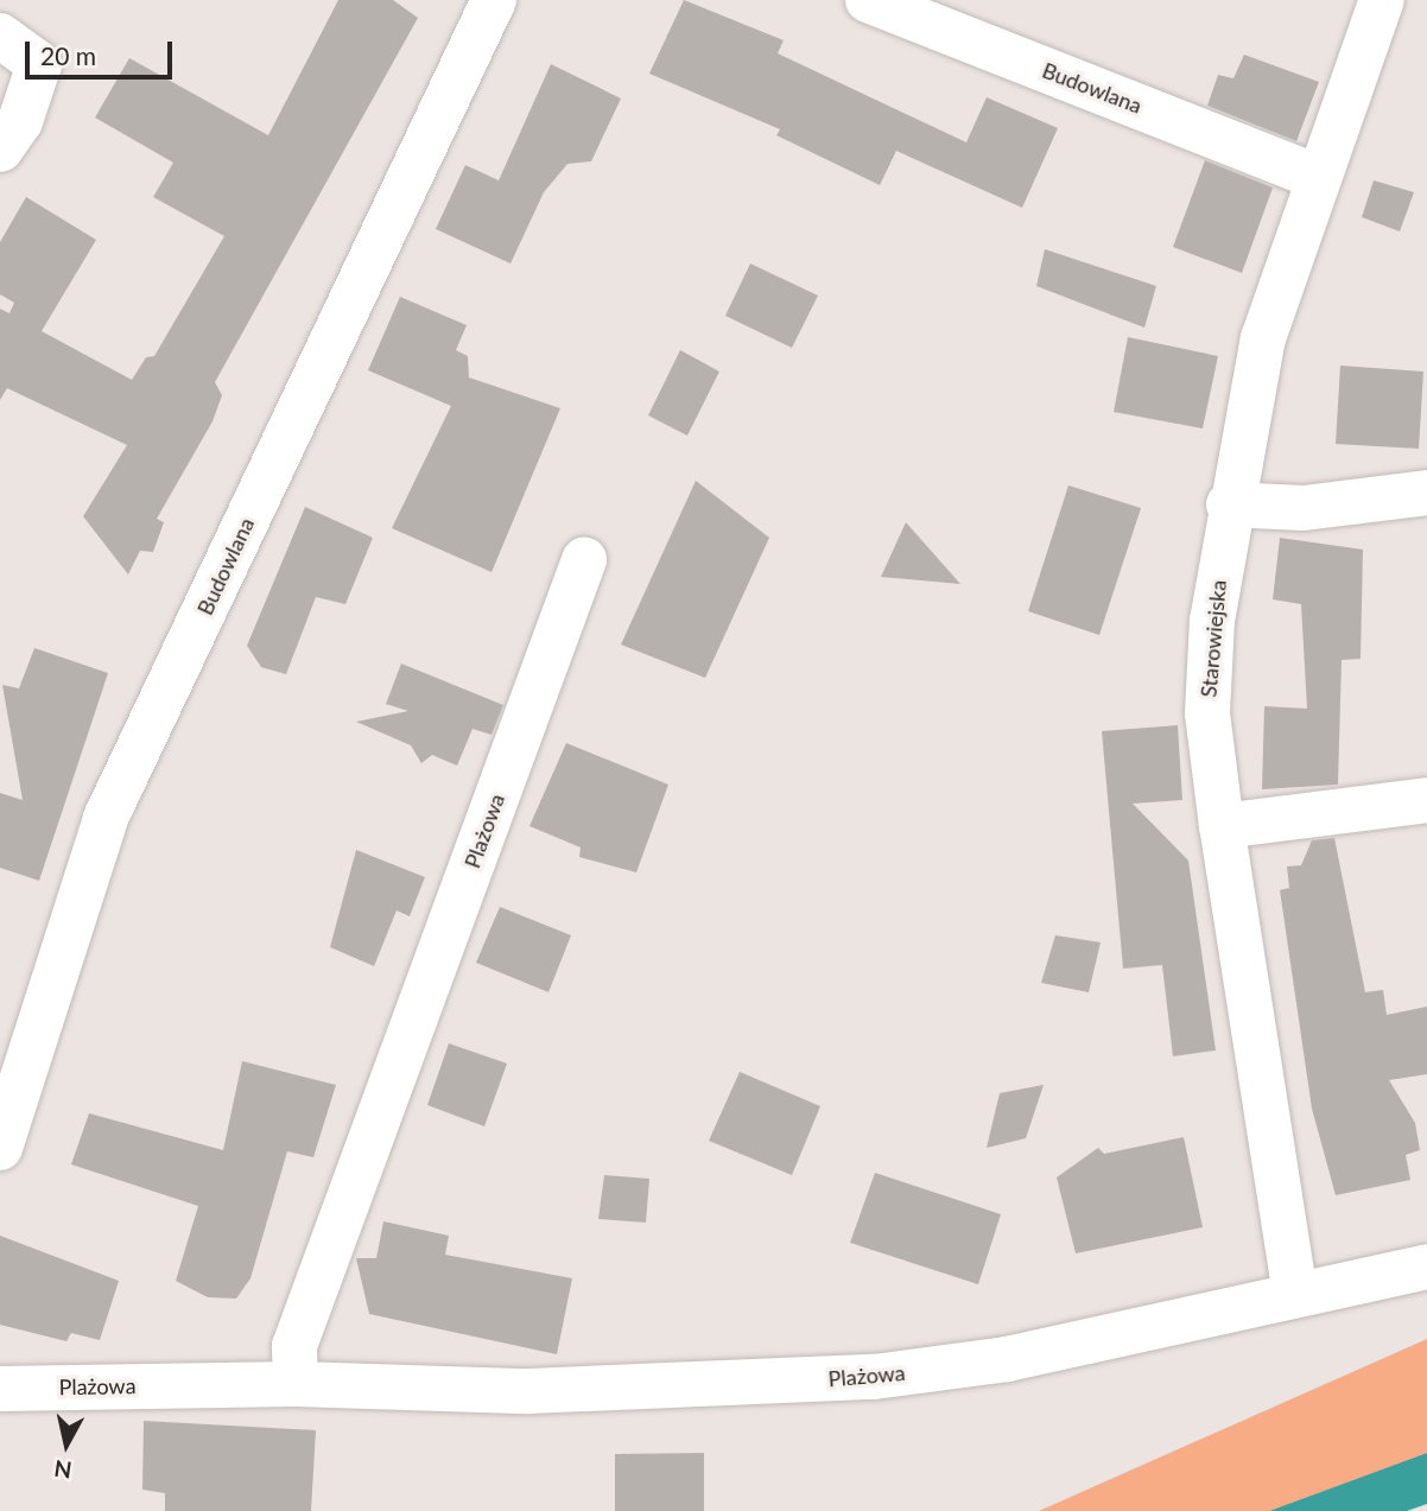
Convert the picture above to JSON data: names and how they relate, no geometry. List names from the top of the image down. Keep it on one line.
{"streets":{"street":["Budowlana","Starowiejska","Plażowa"]},"crossings":[["Budowlana","Starowiejska"],["Starowiejska","Plażowa"]],"scale_bar":"20 m","north":"bottom"}
